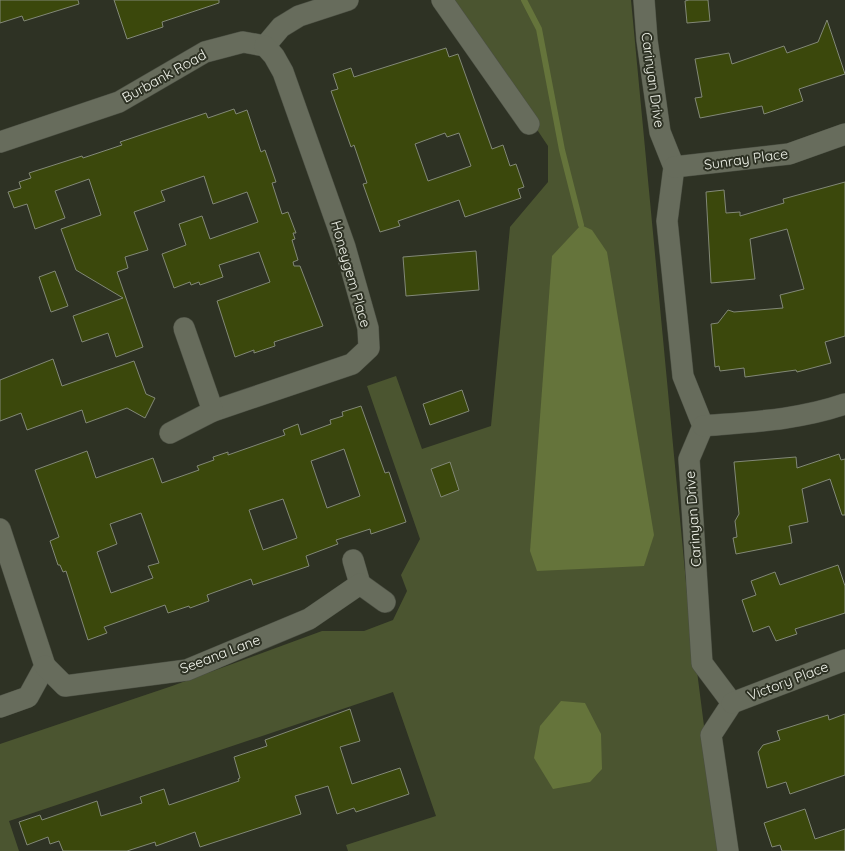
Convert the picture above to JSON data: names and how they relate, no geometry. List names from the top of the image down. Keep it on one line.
{"streets":{"street":["Burbank Road","Carinyan Drive","Sunray Place","Honeygem Place","Seeana Lane","Victory Place"]},"crossings":[["Burbank Road","Honeygem Place"],["Carinyan Drive","Sunray Place"],["Carinyan Drive","Victory Place"]]}
